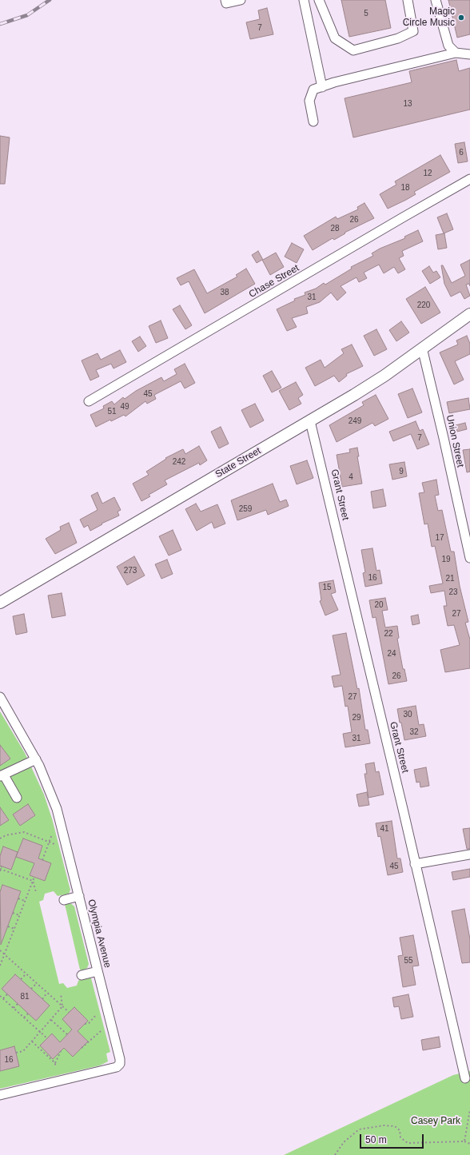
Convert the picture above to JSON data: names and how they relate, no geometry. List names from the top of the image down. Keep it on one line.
{"streets":{"main road":["State Street"],"street":["Chase Street","Union Street","Grant Street","Olympia Avenue"]},"crossings":[["Union Street","State Street"],["State Street","Grant Street"]],"parks":["Casey Park"],"places":["Magic Circle Music"],"house_numbers":["5","7","13","6","12","18","26","28","38","31","220","45","49","51","249","7","242","9","4","259","17","19","273","16","21","15","23","20","27","22","24","26","27","30","29","32","31","41","45","55","81","16"],"scale_bar":"50 m"}
